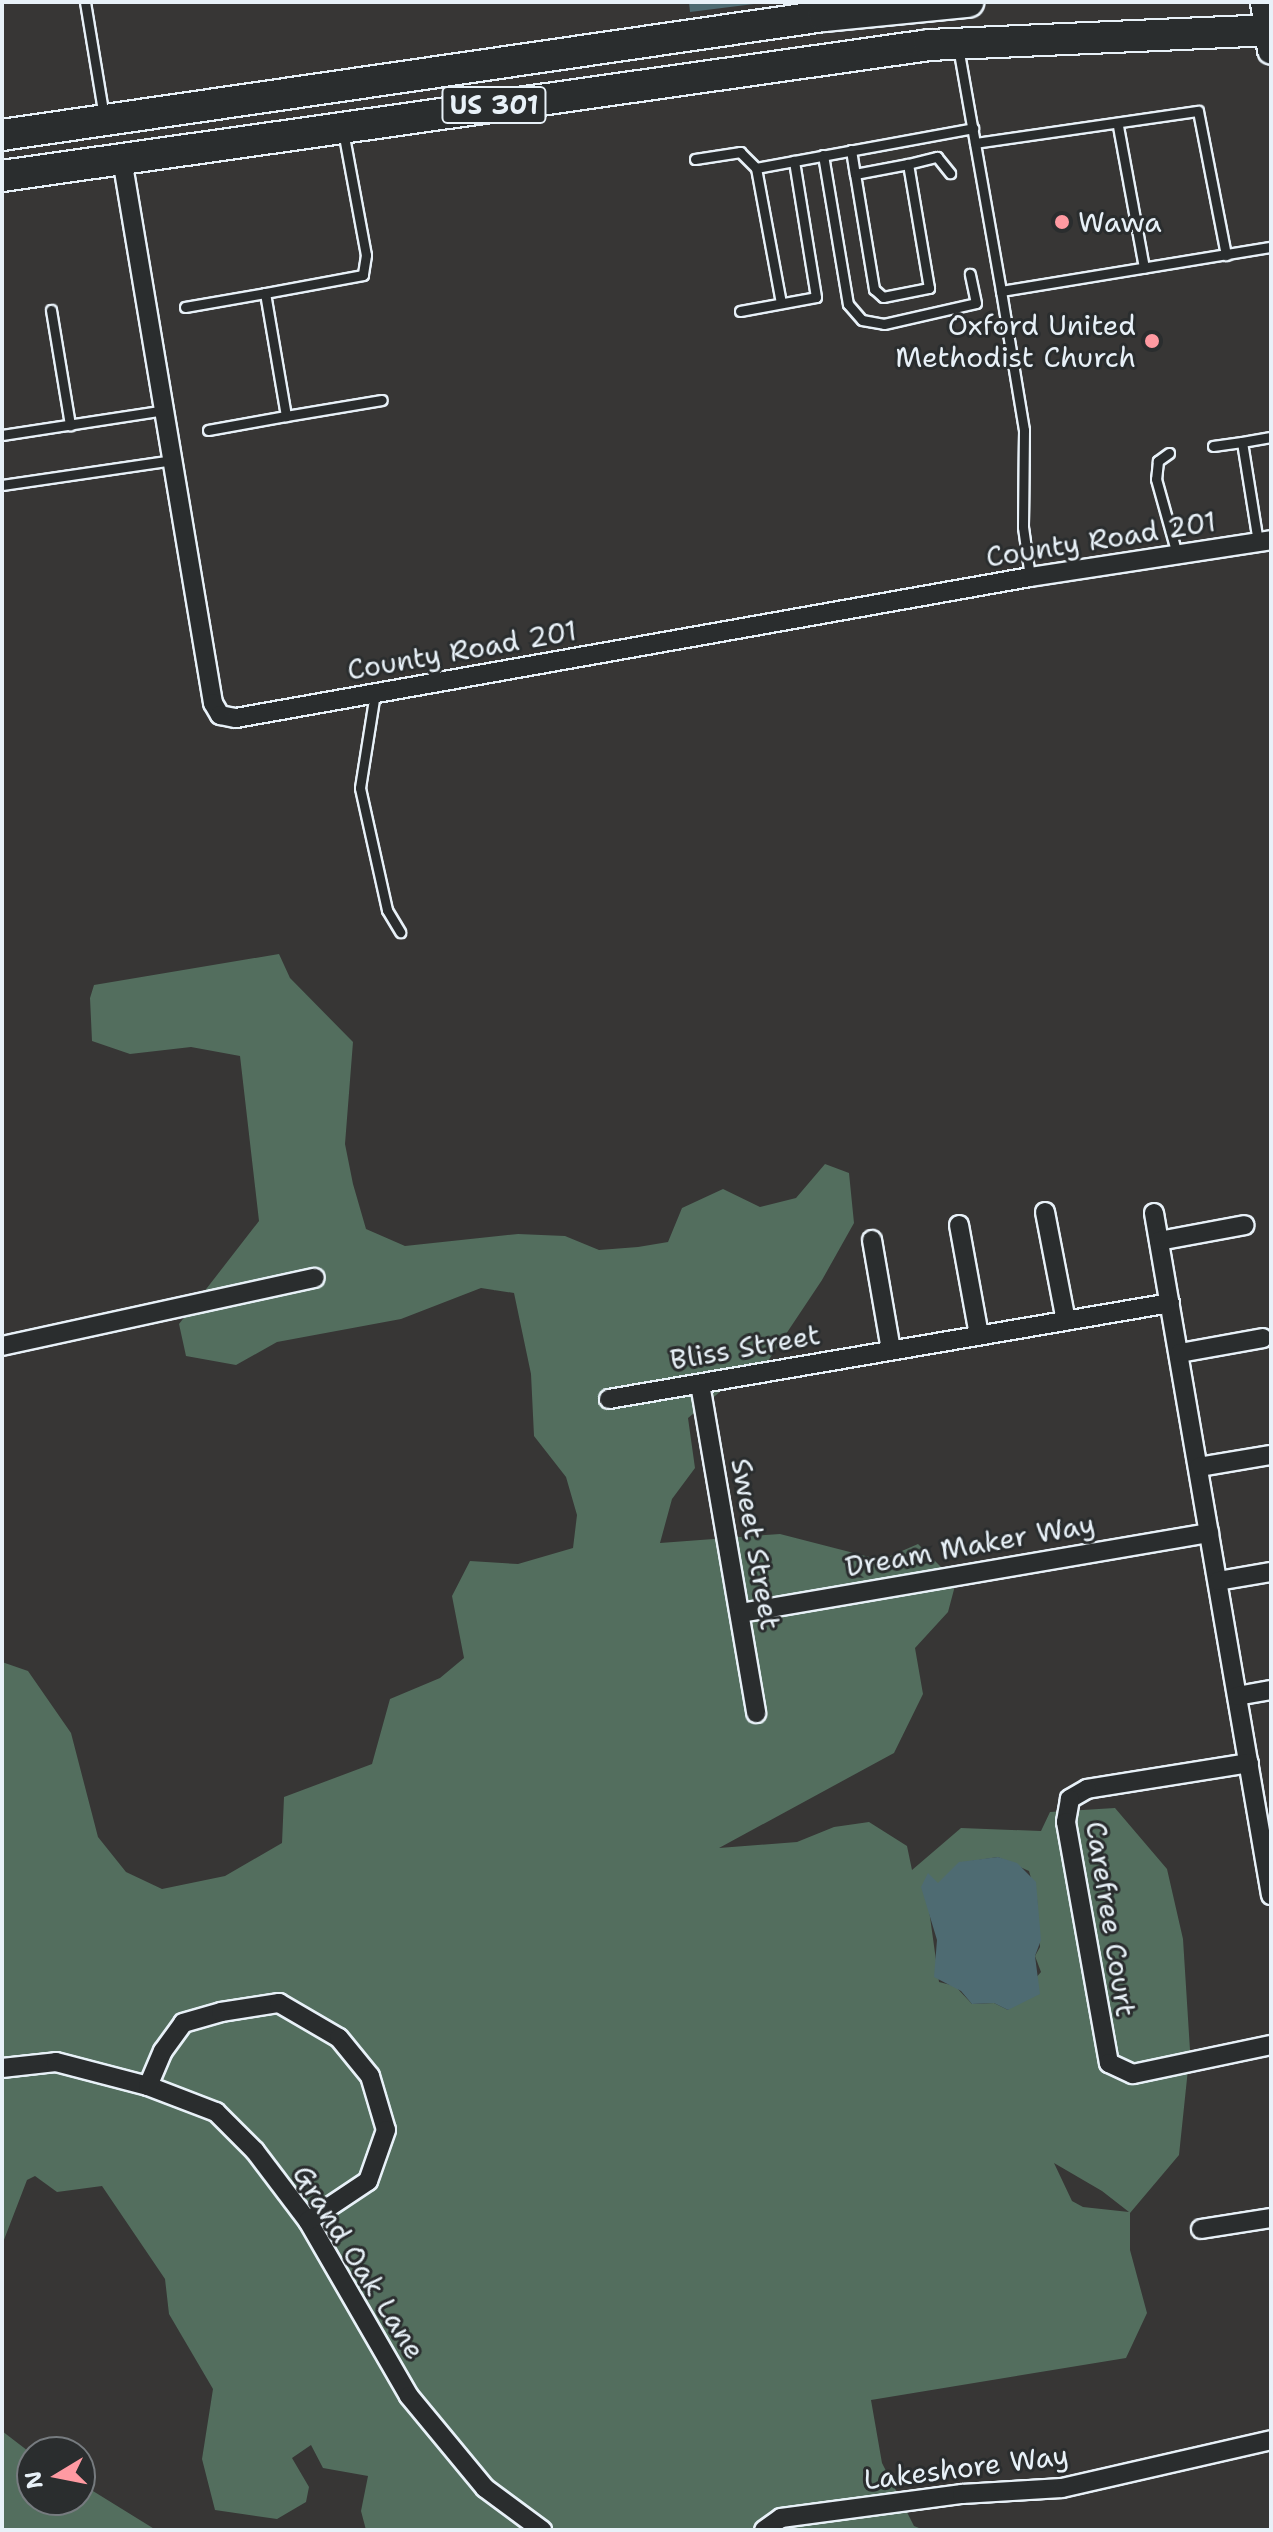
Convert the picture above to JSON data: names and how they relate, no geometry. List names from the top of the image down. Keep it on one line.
{"streets":{"main road":["US 301"],"street":["County Road 201","Bliss Street","Sweet Street","Dream Maker Way","Carefree Court","Grand Oak Lane","Lakeshore Way"]},"crossings":[["US 301","County Road 201"],["Bliss Street","Sweet Street"],["Sweet Street","Dream Maker Way"]],"places":["Wawa","Oxford United Methodist Church"],"north":"left"}
